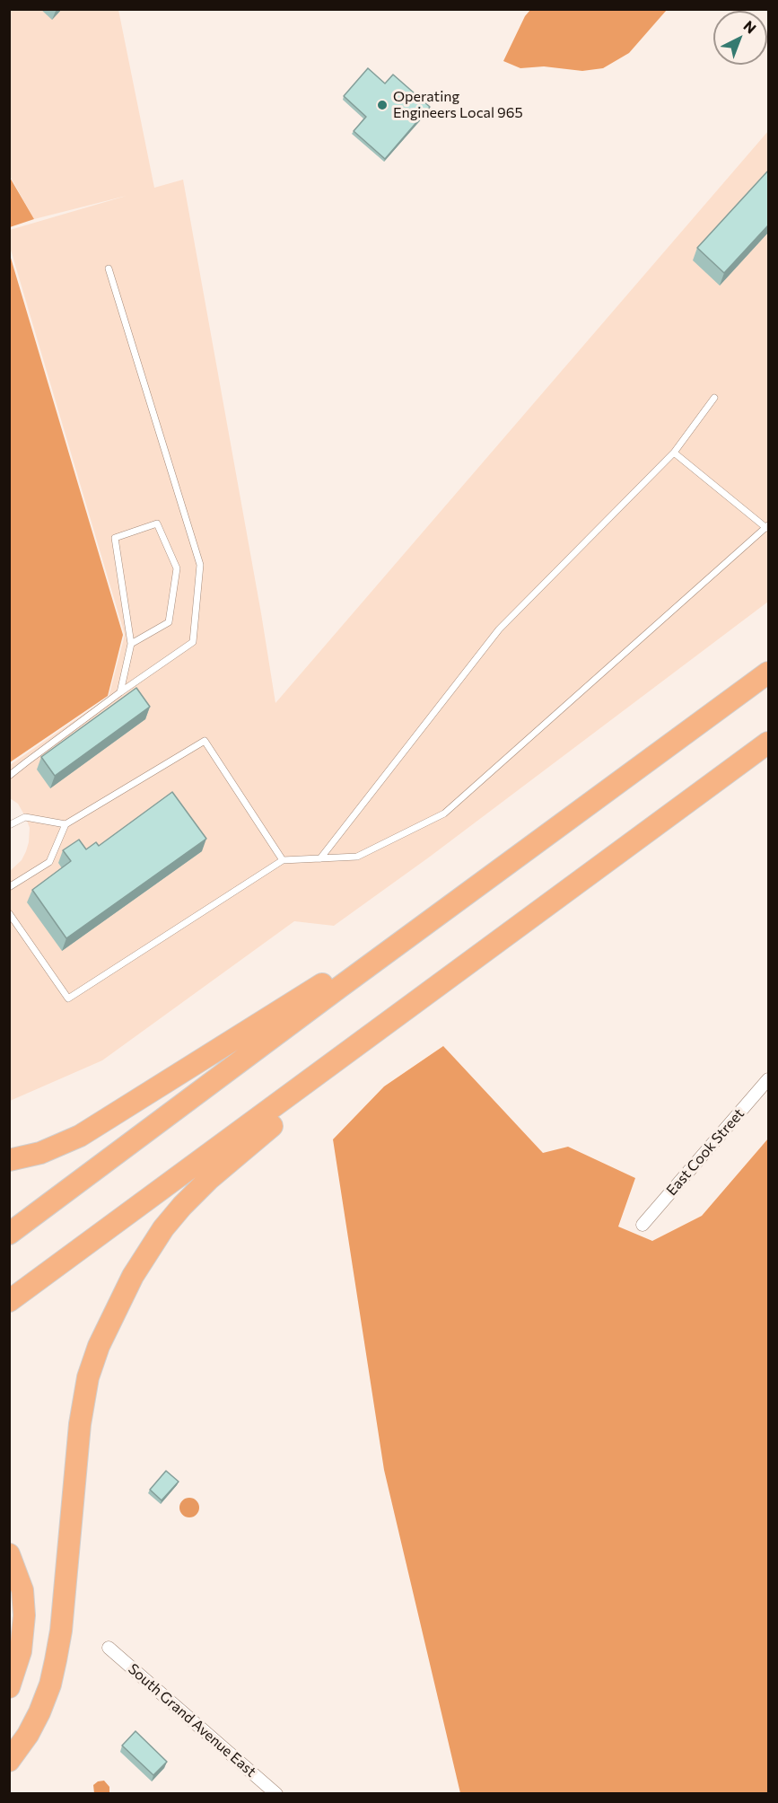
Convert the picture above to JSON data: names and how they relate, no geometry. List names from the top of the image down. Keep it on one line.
{"streets":{"street":["East Cook Street","South Grand Avenue East"]},"places":["Operating Engineers Local 965"],"north":"top right"}
